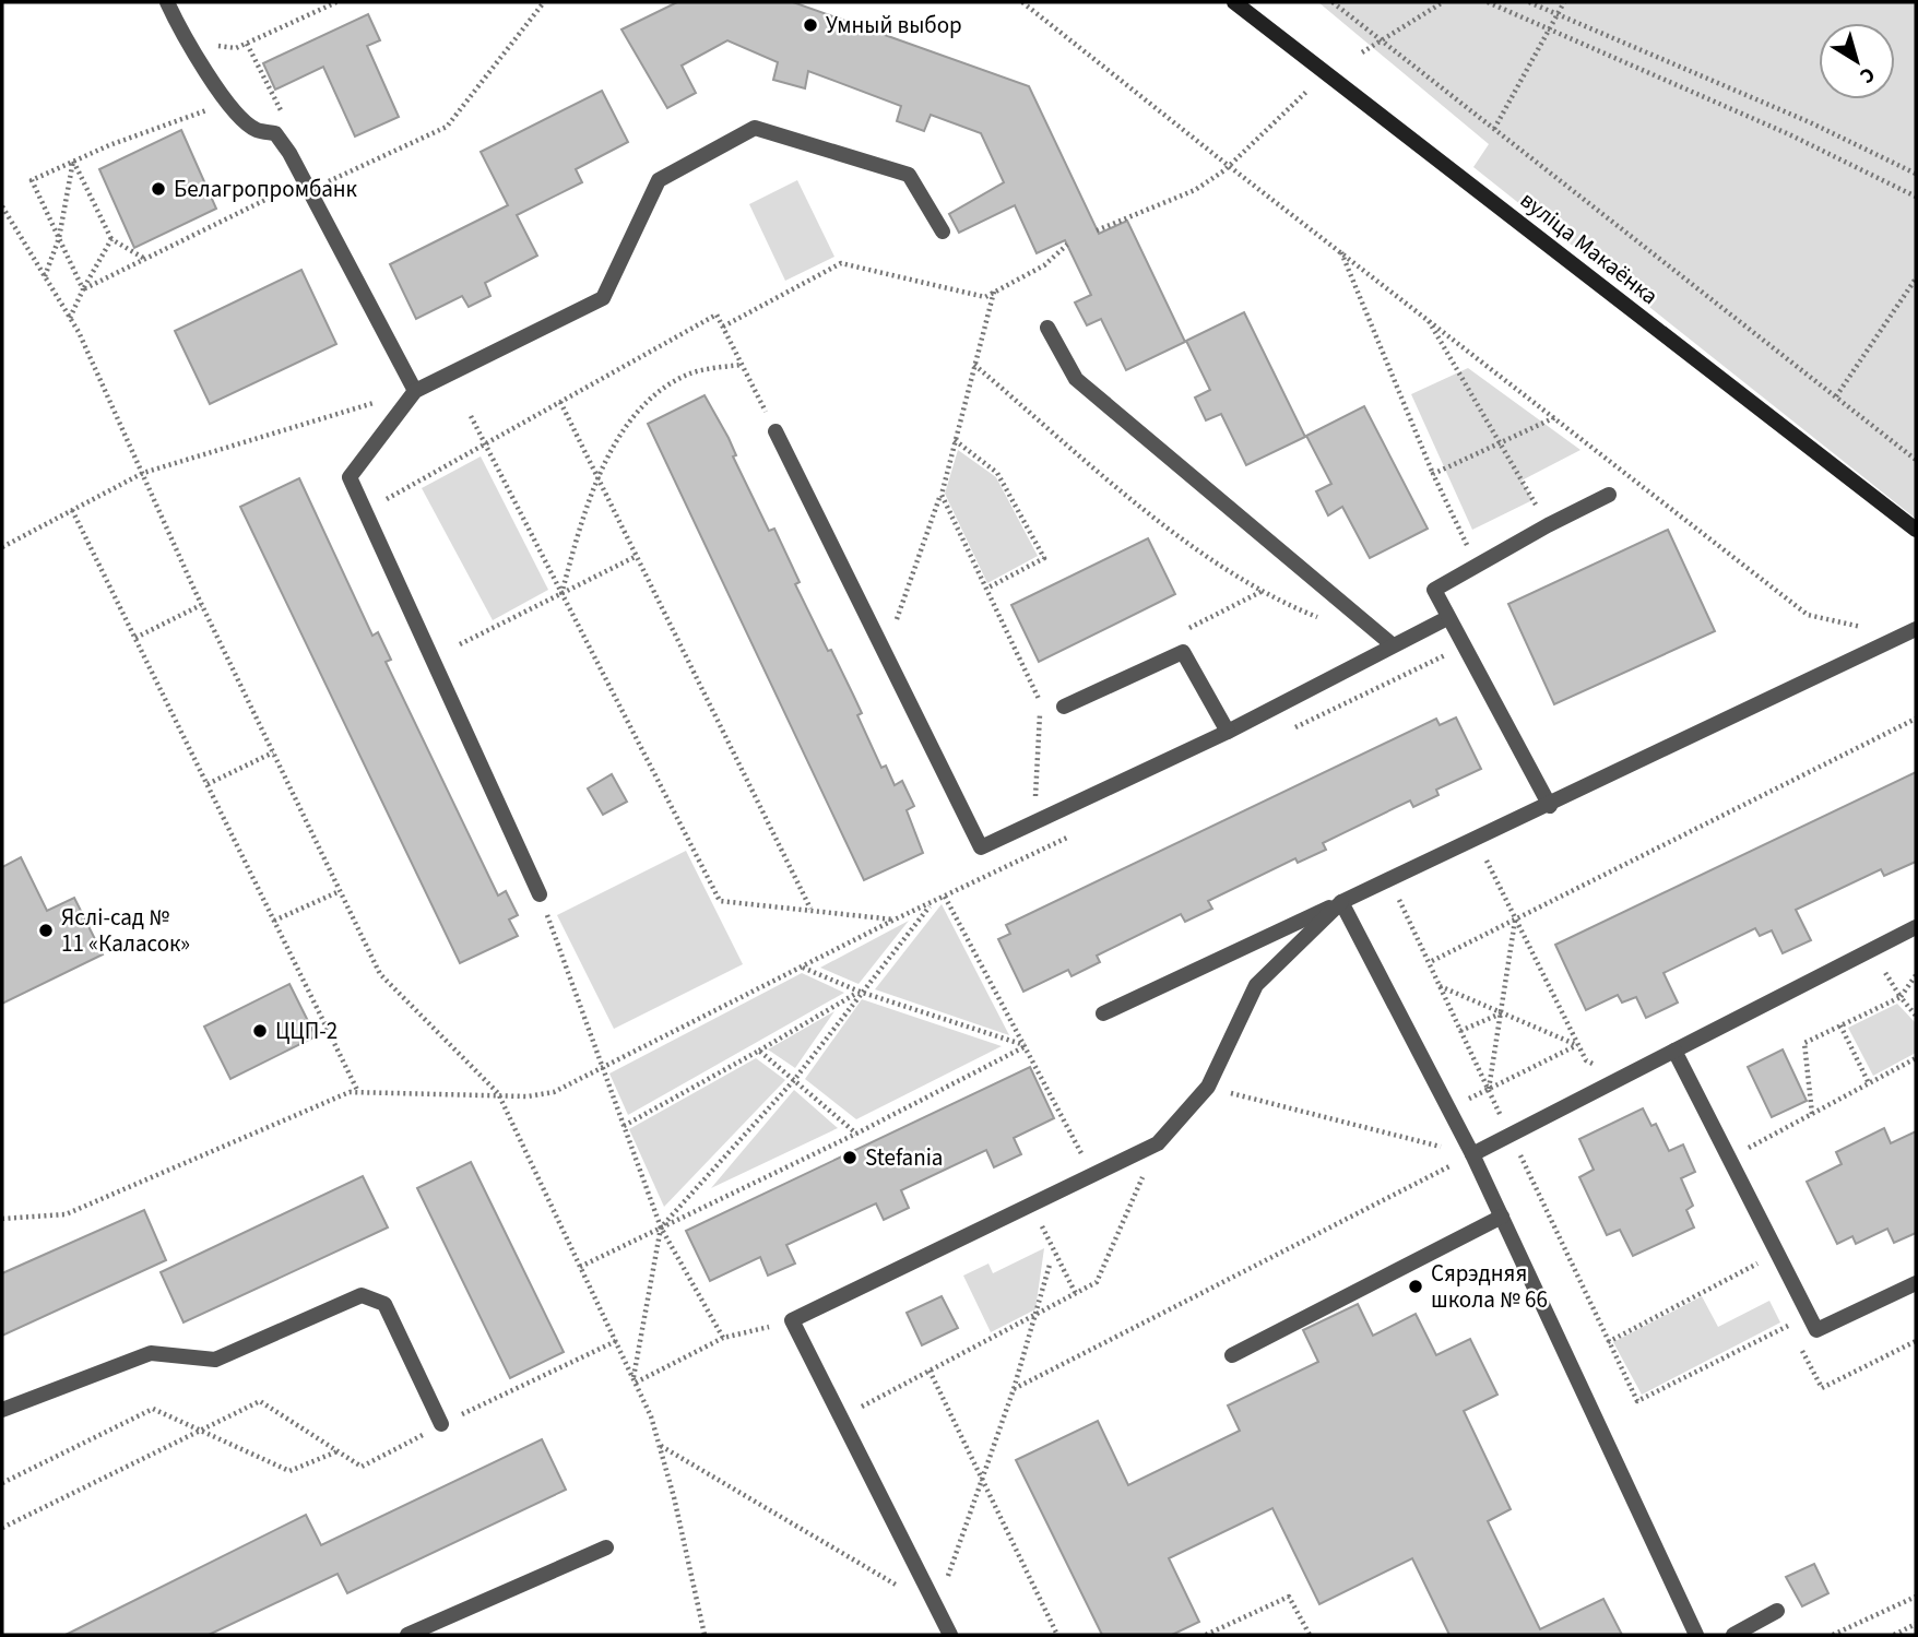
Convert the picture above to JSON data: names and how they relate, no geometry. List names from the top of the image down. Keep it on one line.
{"streets":{"street":["вуліца Макаёнка"]},"places":["Умный выбор","Белагропромбанк","Яслі-сад № 11 «Каласок»","ЦЦП-2","Stefania","Сярэдняя школа № 66"],"north":"bottom right"}
